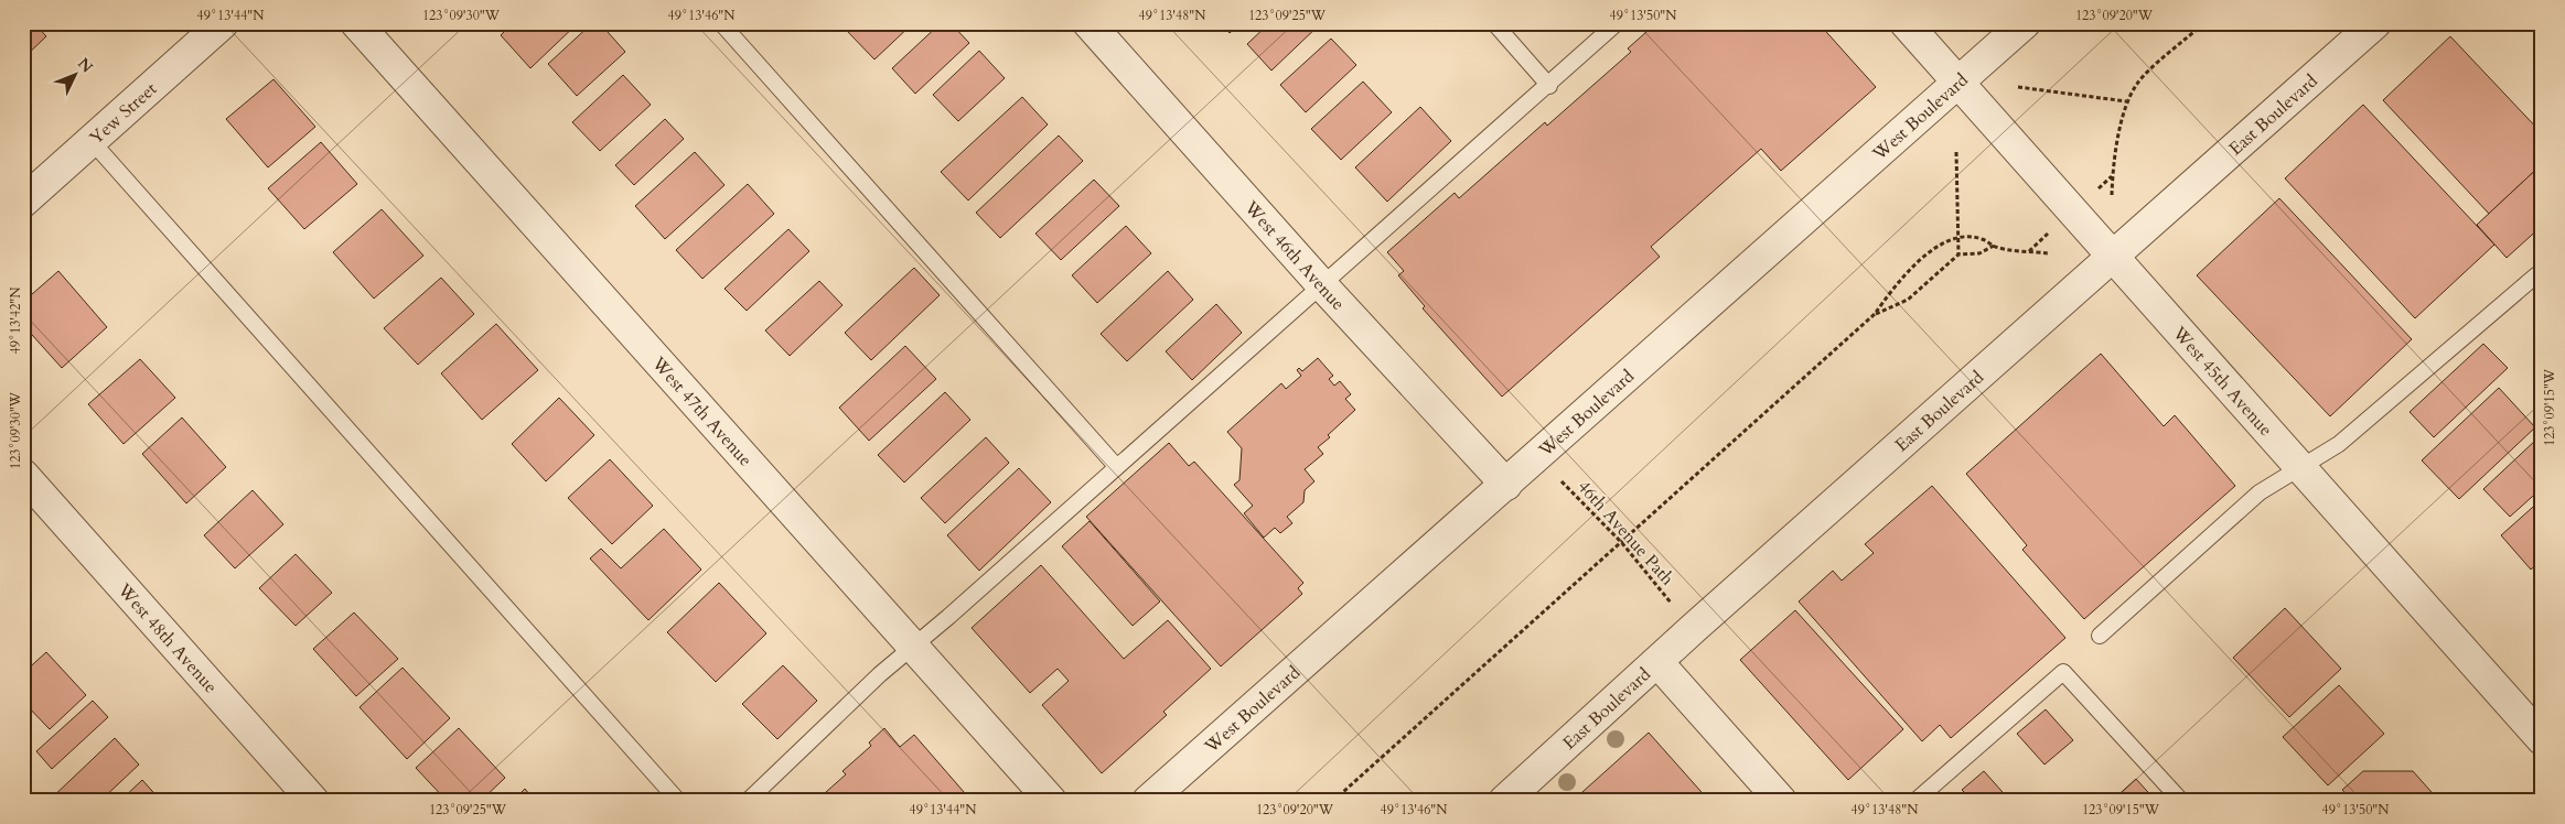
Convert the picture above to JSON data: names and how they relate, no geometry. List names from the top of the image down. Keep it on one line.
{"streets":{"street":["Yew Street","East Boulevard","West Boulevard","West 46th Avenue","West 45th Avenue","West 47th Avenue","West 48th Avenue"],"path":["46th Avenue Path"]},"crossings":[["East Boulevard","West 45th Avenue"],["West Boulevard","West 46th Avenue"],["West Boulevard","West 45th Avenue"]],"north":"top right","coordinates":["49°13'44\"N","123°09'30\"W","49°13'46\"N","49°13'48\"N","123°09'25\"W","49°13'50\"N","123°09'20\"W","49°13'42\"N","123°09'15\"W"]}
